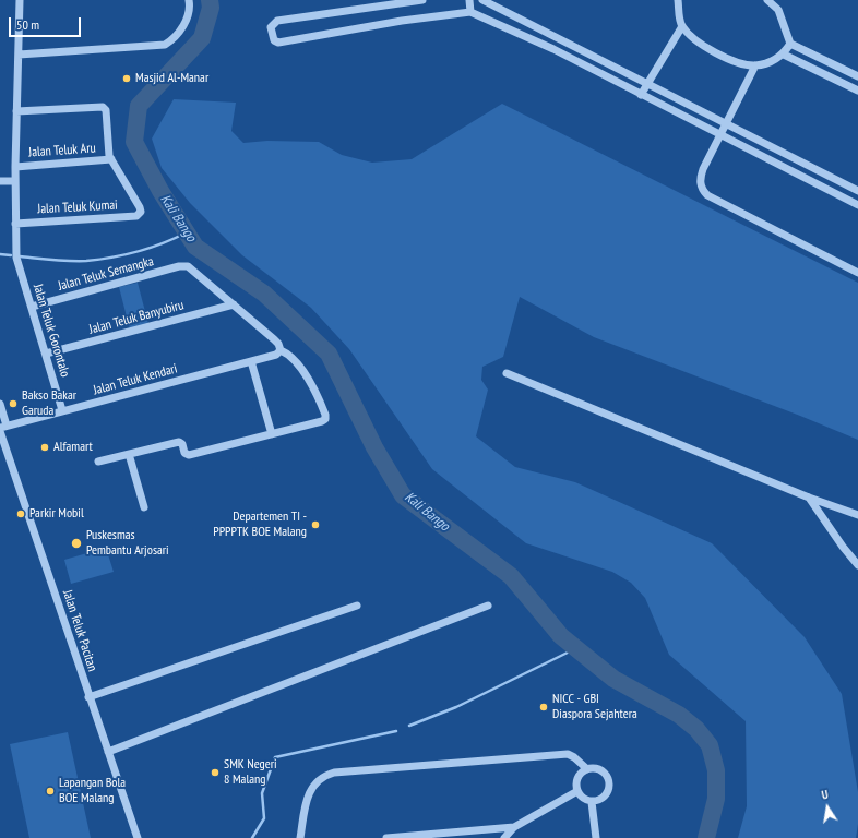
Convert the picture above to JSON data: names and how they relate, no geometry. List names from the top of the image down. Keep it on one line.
{"streets":{"street":["Jalan Teluk Aru","Jalan Teluk Kumai","Jalan Teluk Semangka","Jalan Teluk Banyubiru","Jalan Teluk Gorontalo","Jalan Teluk Kendari","Jalan Teluk Pacitan"]},"crossings":[["Jalan Teluk Aru","Jalan Teluk Kumai"],["Jalan Teluk Aru","Jalan Teluk Gorontalo"],["Jalan Teluk Kumai","Jalan Teluk Gorontalo"],["Jalan Teluk Semangka","Jalan Teluk Banyubiru"],["Jalan Teluk Semangka","Jalan Teluk Gorontalo"],["Jalan Teluk Banyubiru","Jalan Teluk Gorontalo"],["Jalan Teluk Gorontalo","Jalan Teluk Kendari"],["Jalan Teluk Kendari","Jalan Teluk Pacitan"]],"water":["Kali Bango"],"places":["Masjid Al-Manar","Bakso Bakar Garuda","Alfamart","Parkir Mobil","Departemen TI - PPPPTK BOE Malang","Puskesmas Pembantu Arjosari","NICC - GBI Diaspora Sejahtera","SMK Negeri 8 Malang","Lapangan Bola BOE Malang"],"scale_bar":"50 m","north":"top"}
